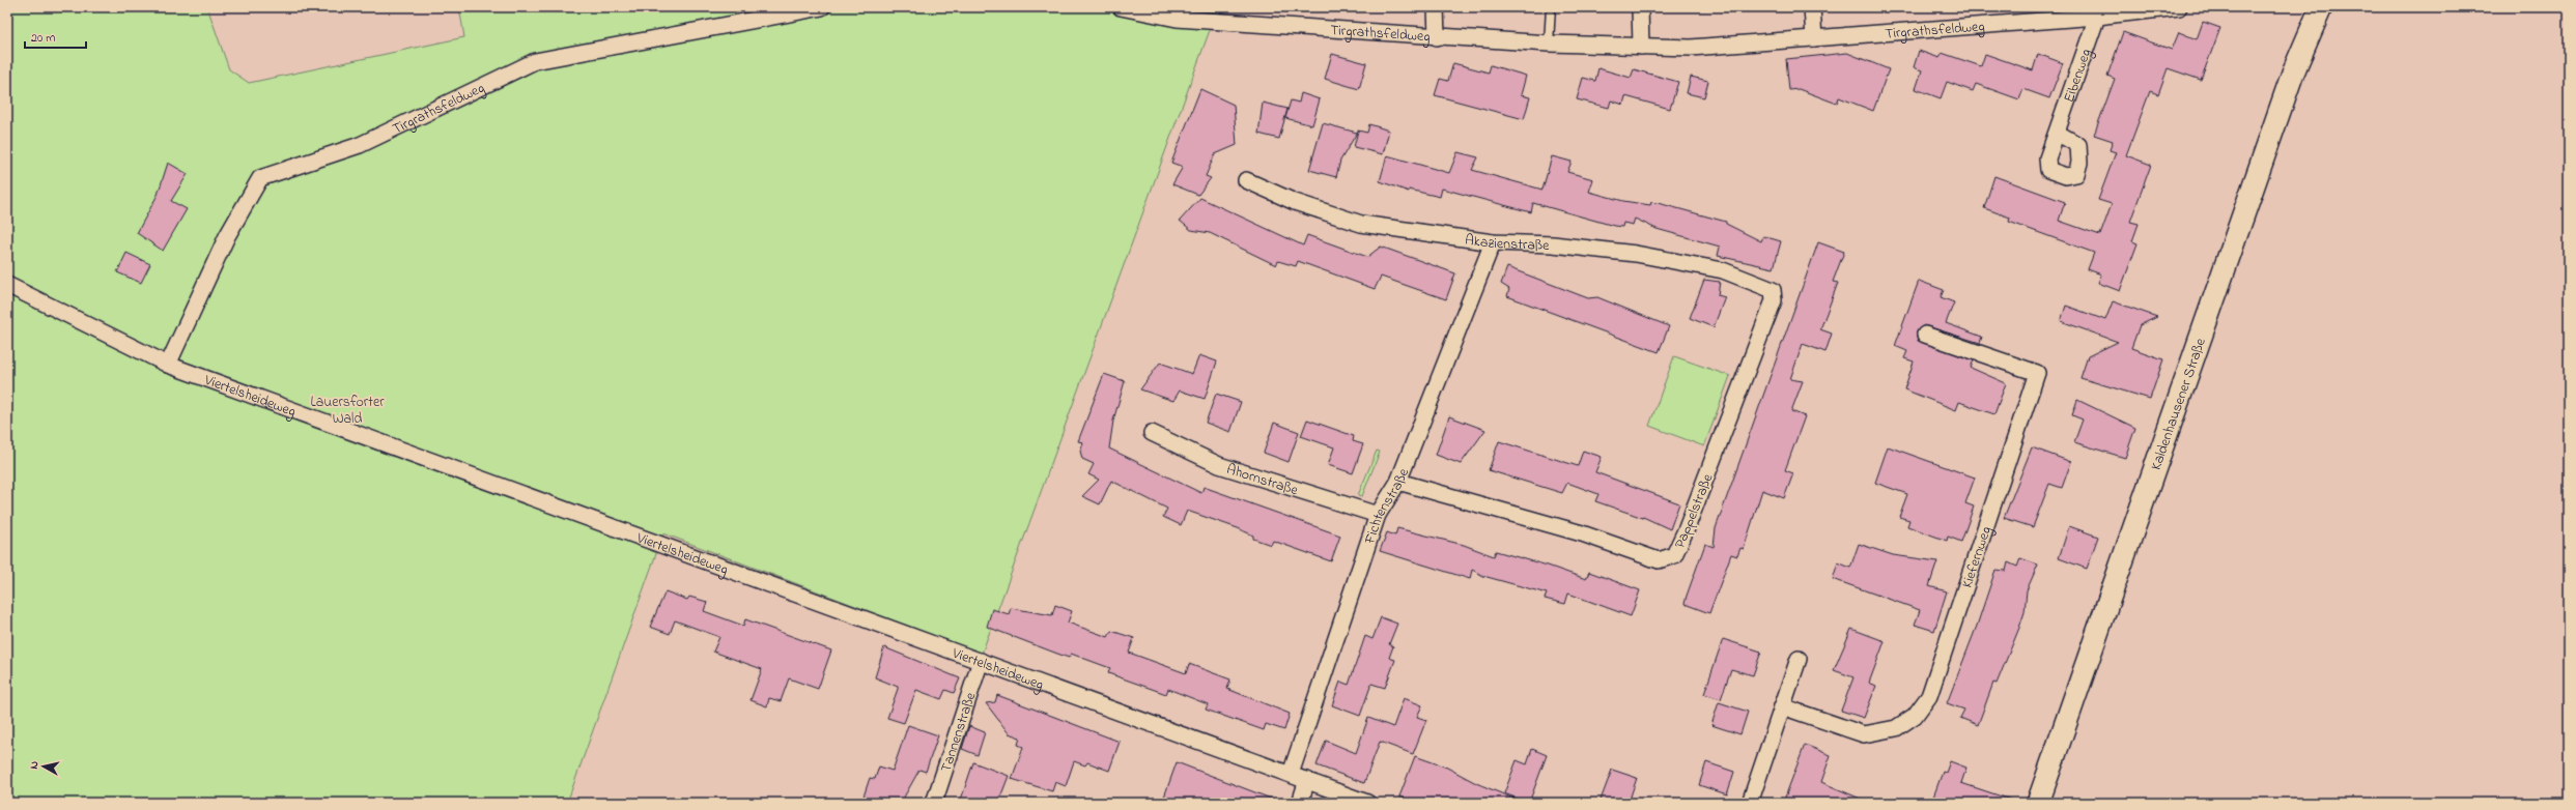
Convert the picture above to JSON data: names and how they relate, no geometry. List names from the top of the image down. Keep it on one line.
{"streets":{"main road":["Kaldenhausener Straße"],"street":["Tirgrathsfeldweg","Eibenweg","Akazienstraße","Viertelsheideweg","Ahornstraße","Fichtenstraße","Pappelstraße","Kiefernweg","Tannenstraße"]},"crossings":[["Tirgrathsfeldweg","Eibenweg"],["Tirgrathsfeldweg","Viertelsheideweg"],["Akazienstraße","Fichtenstraße"],["Akazienstraße","Pappelstraße"],["Viertelsheideweg","Fichtenstraße"],["Viertelsheideweg","Tannenstraße"],["Ahornstraße","Fichtenstraße"],["Fichtenstraße","Pappelstraße"]],"parks":["Lauersforter Wald"],"scale_bar":"20 m","north":"left"}
